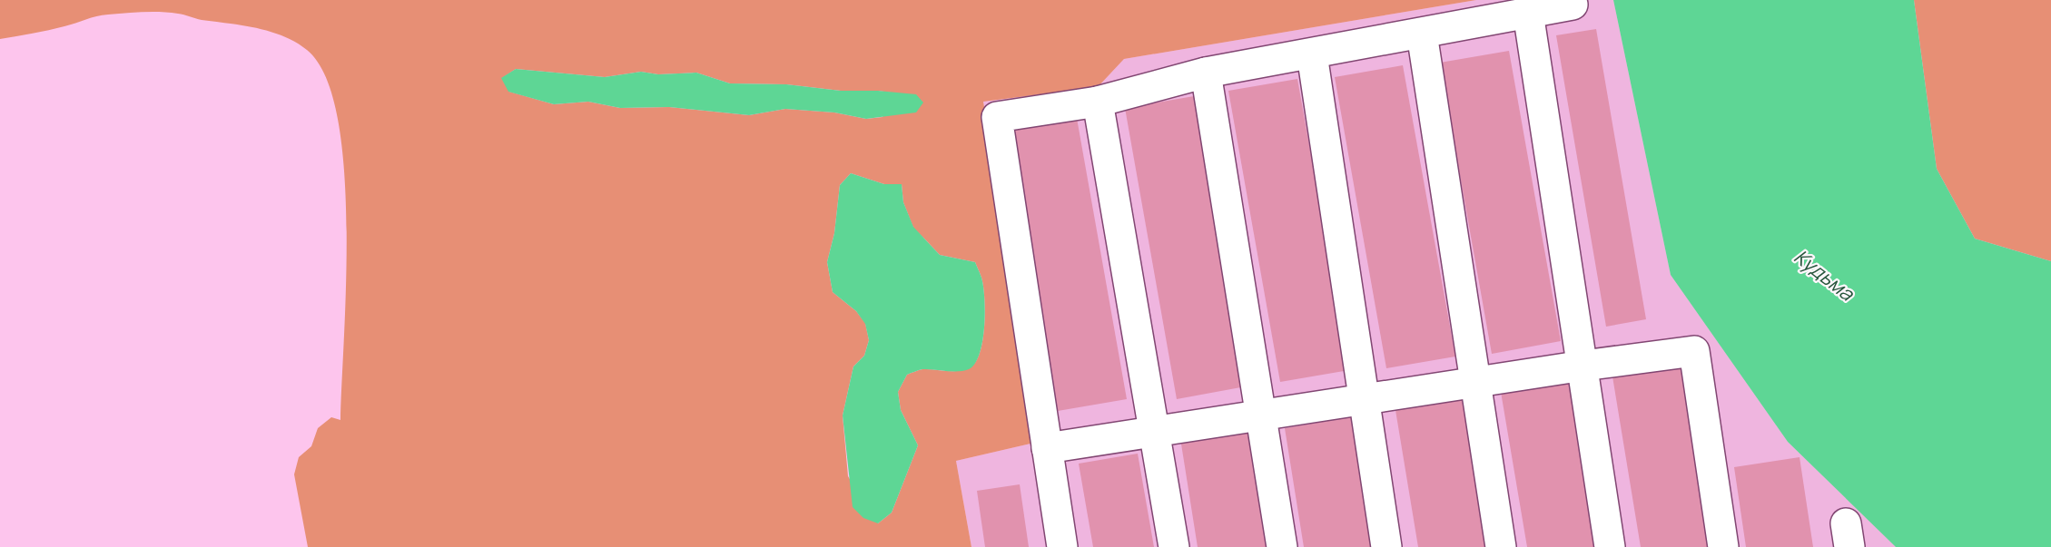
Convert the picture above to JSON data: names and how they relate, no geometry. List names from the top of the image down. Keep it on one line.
{"water":["Кудьма"]}
